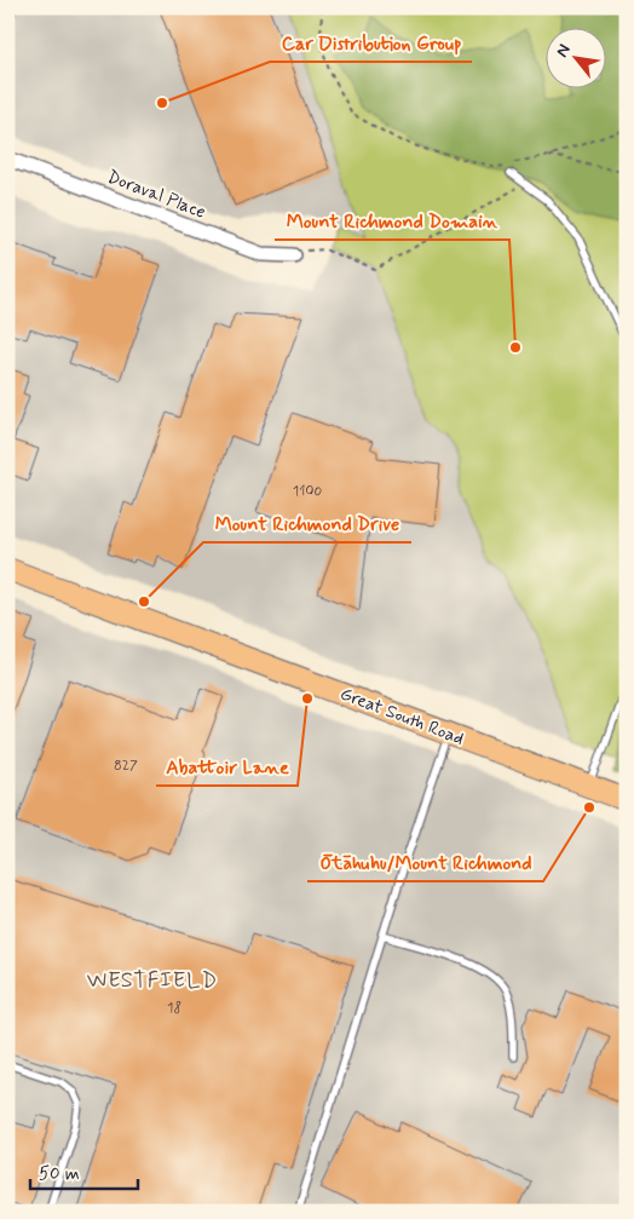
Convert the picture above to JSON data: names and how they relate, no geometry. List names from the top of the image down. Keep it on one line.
{"streets":{"main road":["Great South Road"],"street":["Doraval Place"]},"districts":["WESTFIELD"],"places":["Car Distribution Group","Mount Richmond Domain","Mount Richmond Drive","Abattoir Lane","Ōtāhuhu/Mount Richmond"],"house_numbers":["1100","827","18"],"scale_bar":"50 m","north":"top left"}
